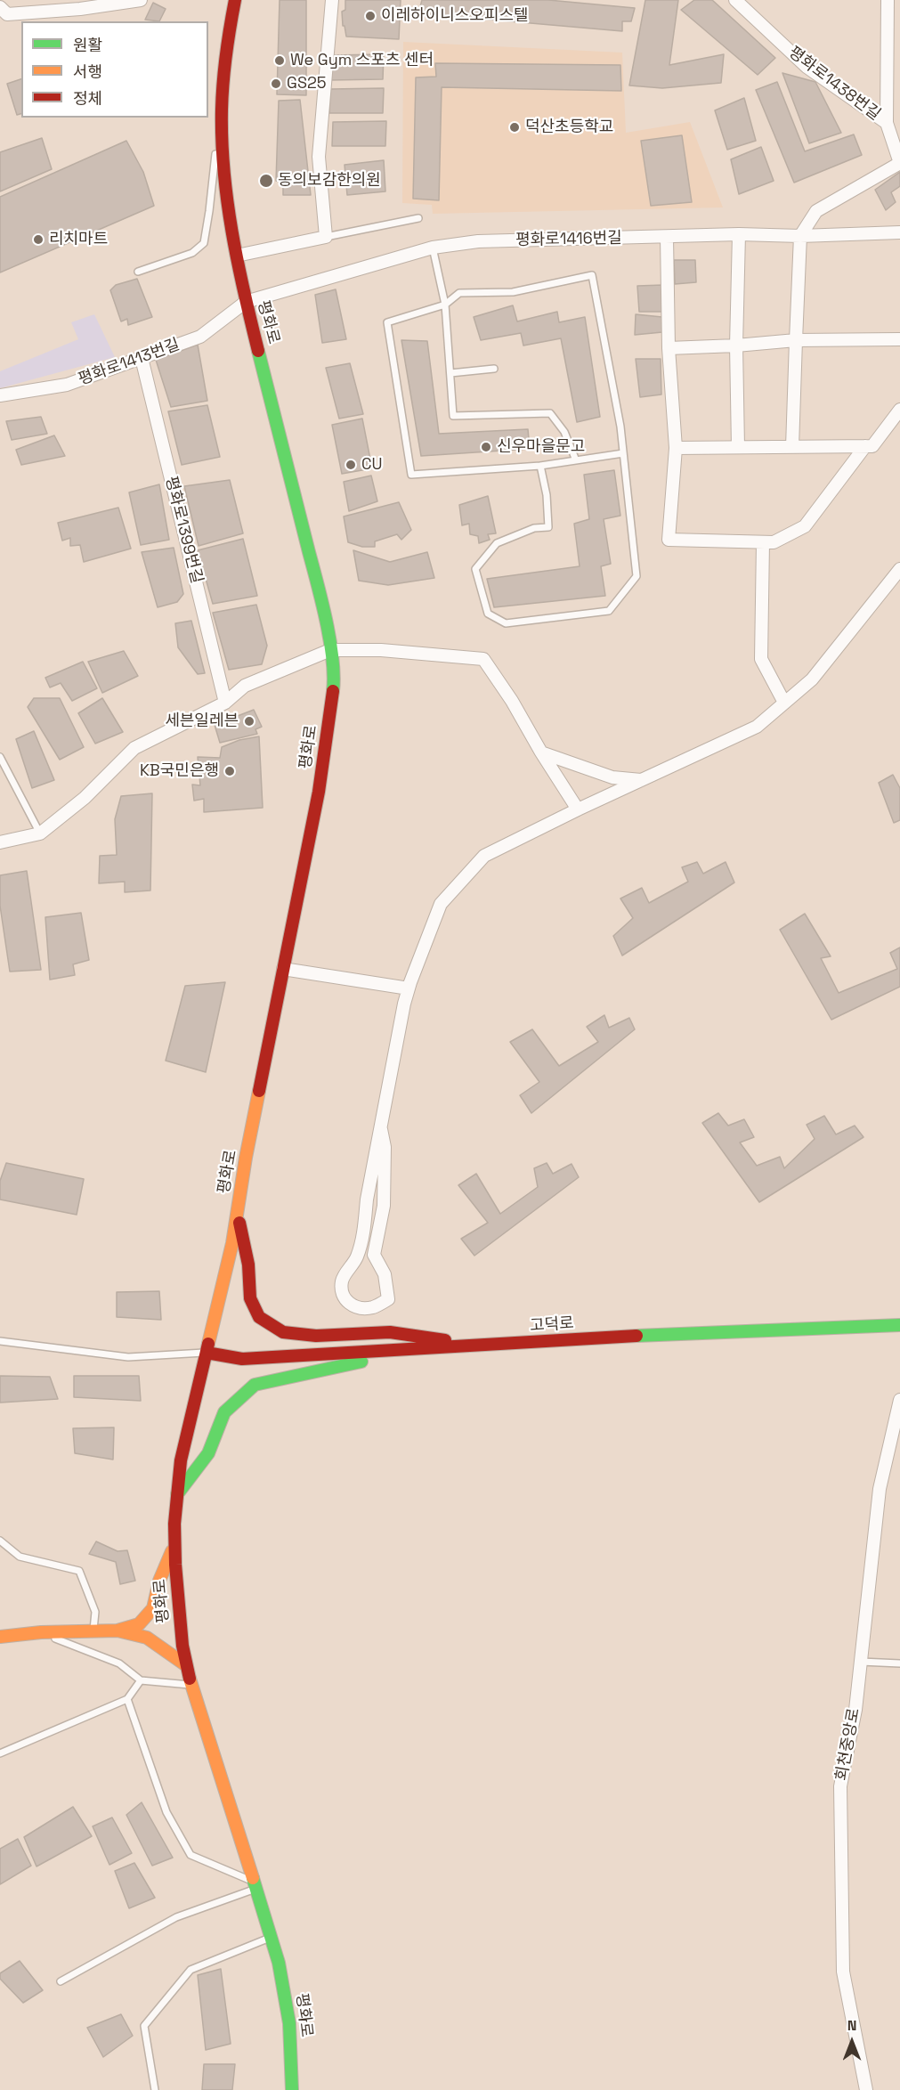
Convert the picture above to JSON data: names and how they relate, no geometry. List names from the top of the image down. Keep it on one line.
{"streets":{"main road":["평화로","고덕로"],"street":["평화로1438번길","평화로1416번길","평화로1413번길","평화로1399번길","회천중앙로"]},"crossings":[["평화로1416번길","평화로"],["평화로1416번길","평화로1413번길"],["평화로","평화로1413번길"],["평화로","고덕로"],["평화로1413번길","평화로1399번길"]],"places":["이레하이니스오피스텔","We Gym 스포츠 센터","GS25","덕산초등학교","동의보감한의원","리치마트","신우마을문고","CU","세븐일레븐","KB국민은행"],"legend":["원활","서행","정체"],"north":"top"}
